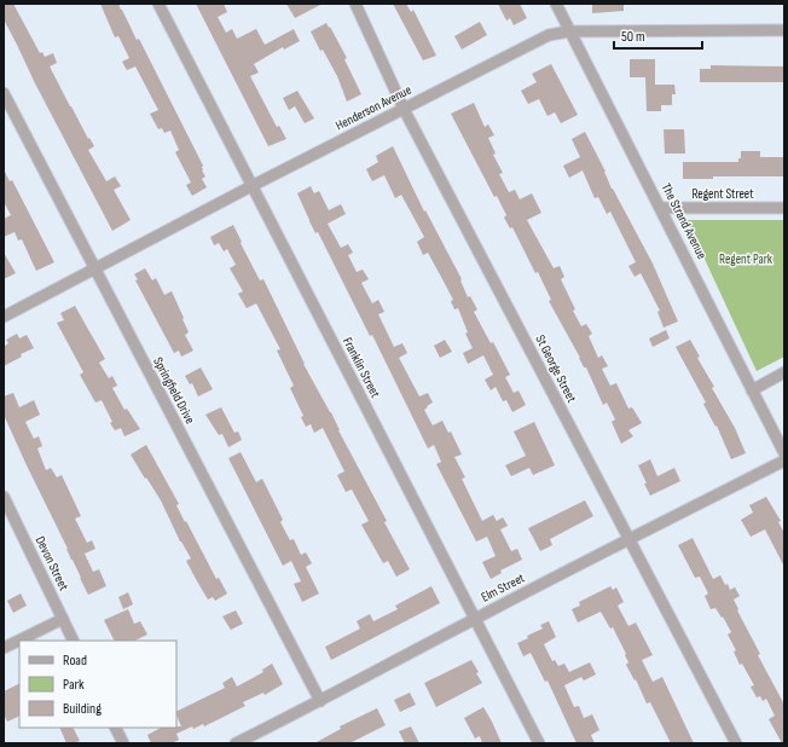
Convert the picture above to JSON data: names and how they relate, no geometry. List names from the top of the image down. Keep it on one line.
{"streets":{"street":["Henderson Avenue","Regent Street","The Strand Avenue","Franklin Street","St George Street","Springfield Drive","Devon Street","Elm Street"]},"crossings":[["Henderson Avenue","The Strand Avenue"],["Henderson Avenue","Franklin Street"],["Henderson Avenue","St George Street"],["Henderson Avenue","Springfield Drive"],["Regent Street","The Strand Avenue"],["Franklin Street","Elm Street"],["St George Street","Elm Street"],["Springfield Drive","Elm Street"]],"parks":["Regent Park"],"legend":["Road","Park","Building"],"scale_bar":"50 m"}
